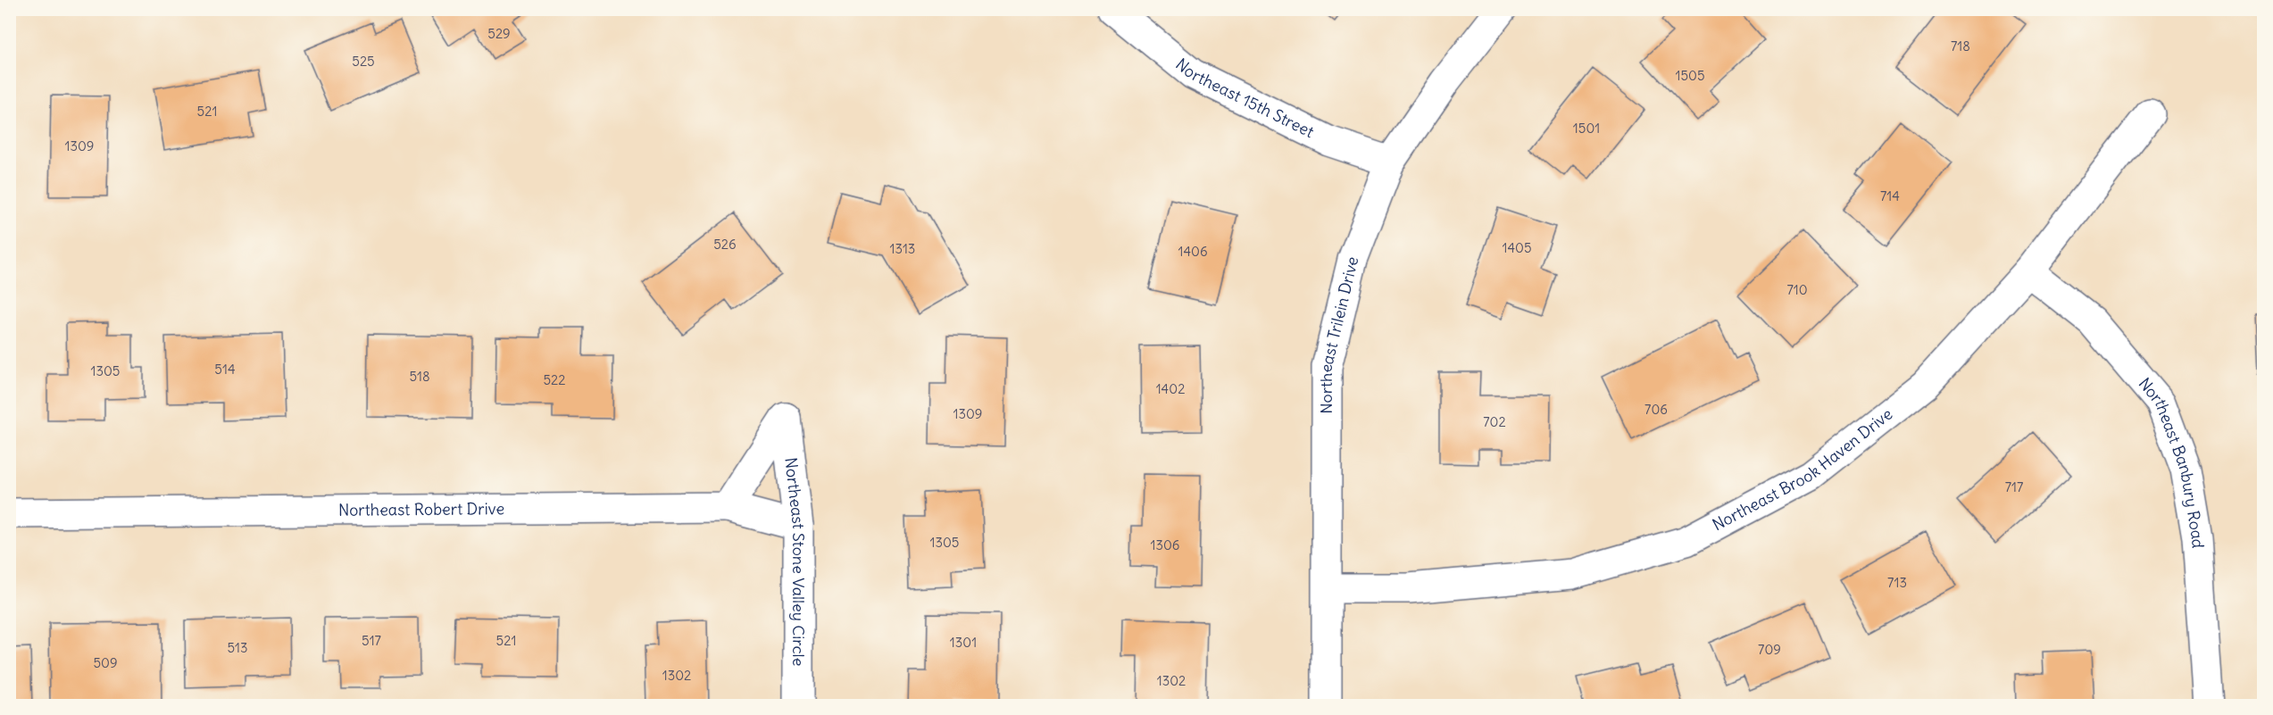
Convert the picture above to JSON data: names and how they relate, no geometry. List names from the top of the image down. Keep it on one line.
{"streets":{"street":["Northeast 15th Street","Northeast Trilein Drive","Northeast Banbury Road","Northeast Brook Haven Drive","Northeast Robert Drive","Northeast Stone Valley Circle"]},"crossings":[["Northeast 15th Street","Northeast Trilein Drive"],["Northeast Trilein Drive","Northeast Brook Haven Drive"],["Northeast Banbury Road","Northeast Brook Haven Drive"],["Northeast Robert Drive","Northeast Stone Valley Circle"]],"house_numbers":["529","718","525","1505","521","1501","1309","714","526","1405","1313","1406","710","514","1305","518","522","1402","706","1309","702","717","1305","1306","713","517","521","1301","513","709","509","1302","1302"]}
